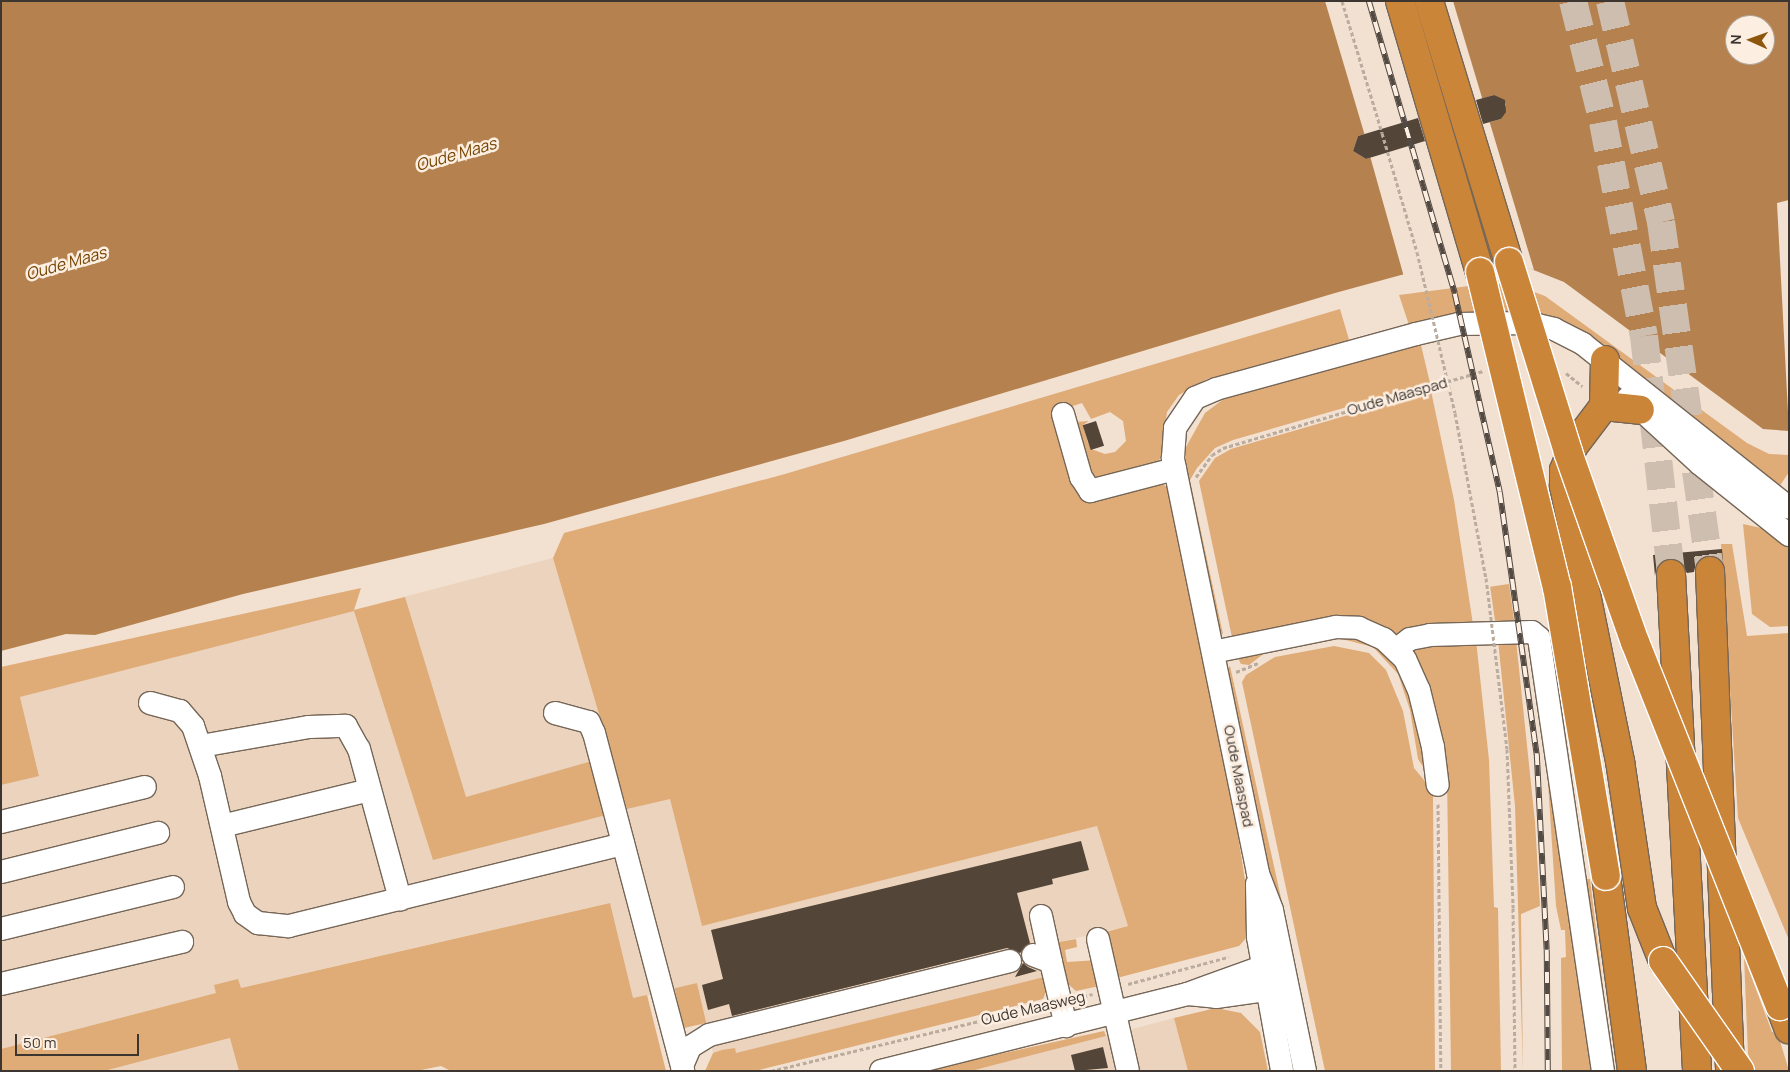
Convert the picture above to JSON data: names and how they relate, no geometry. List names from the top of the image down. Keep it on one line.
{"streets":{"street":["Oude Maaspad","Oude Maasweg"]},"crossings":[["Oude Maaspad","Oude Maasweg"]],"water":["Oude Maas"],"scale_bar":"50 m","north":"left"}
